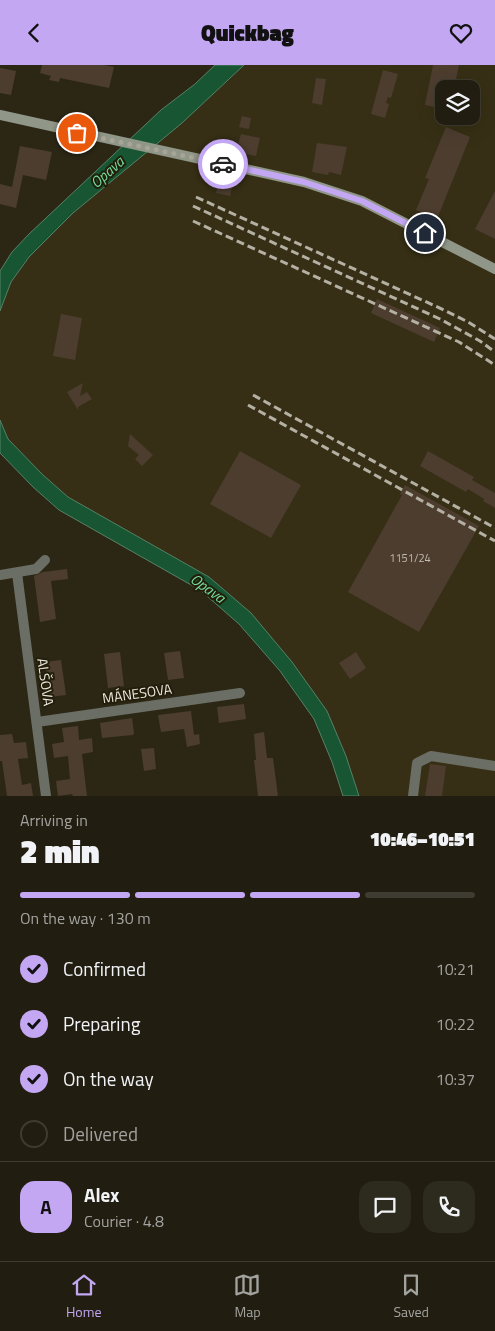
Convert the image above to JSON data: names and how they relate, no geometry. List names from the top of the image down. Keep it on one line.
{"streets":{"street":["ALŠOVA","MÁNESOVA"]},"crossings":[["ALŠOVA","MÁNESOVA"]],"water":["Opava"],"house_numbers":["1151/24"],"page":{"header":"Quickbag","heading":["2 min","Arriving in","10:46–10:51"],"panel":["Alex","Courier · 4.8"],"bar":"On the way · 130 m","list":[["Confirmed","10:21"],["Preparing","10:22"],["On the way","10:37"],"Delivered"],"round":"A","tabs":["Home","Map","Saved"]}}
